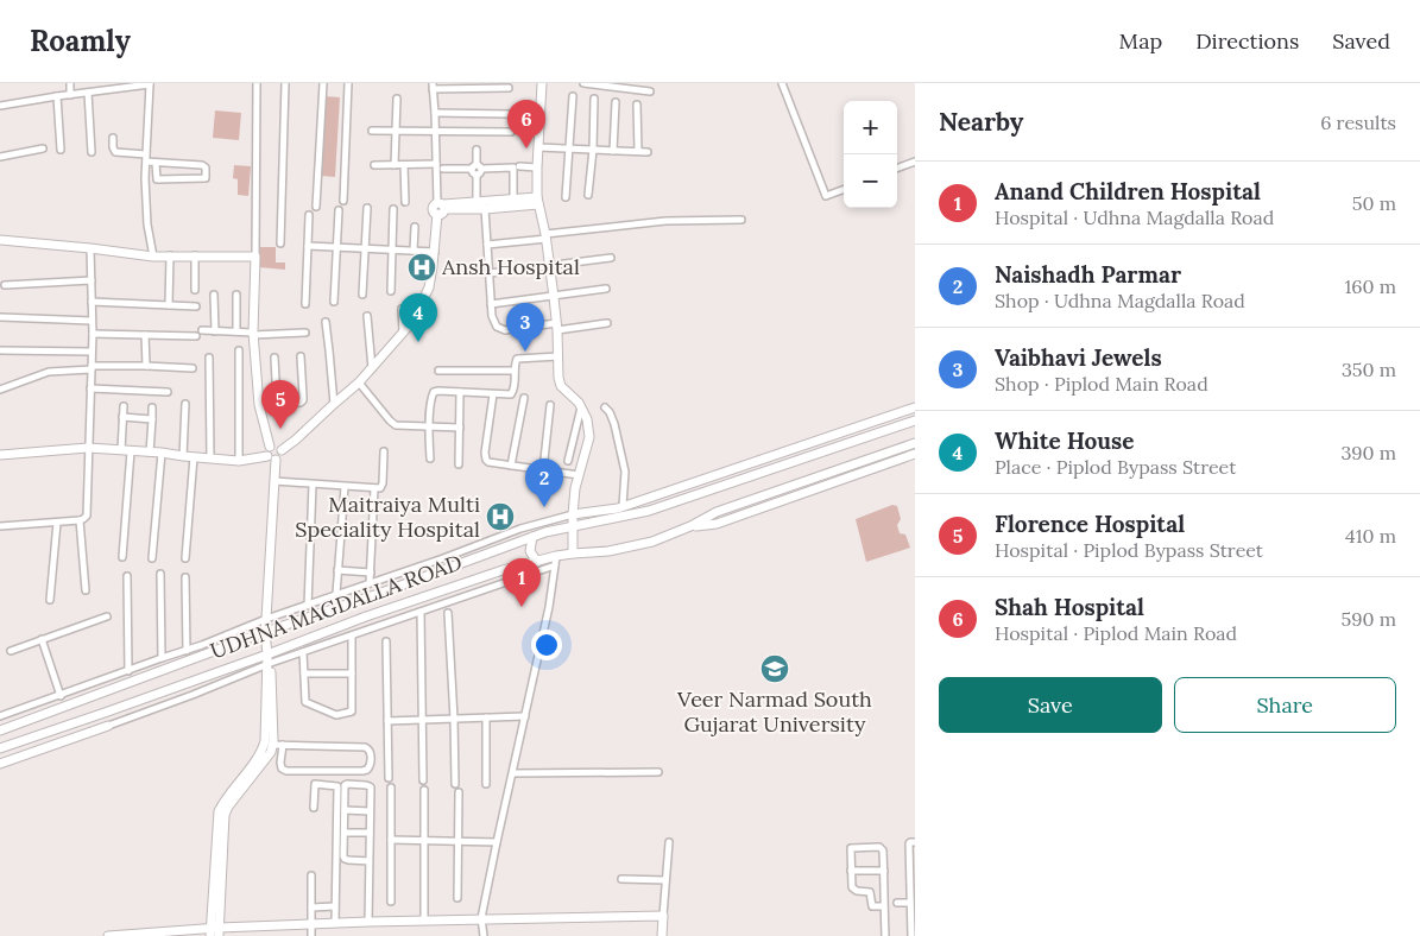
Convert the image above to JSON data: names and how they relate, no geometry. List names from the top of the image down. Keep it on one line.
{"streets":{"street":["UDHNA MAGDALLA ROAD"]},"places":{"hospital":["Ansh Hospital","Maitraiya Multi Speciality Hospital"],"school or university":["Veer Narmad South Gujarat University"]},"page":{"header":"Roamly","nav":["Map","Directions","Saved"],"heading":["Nearby","6 results"],"pins":["6","4","3","5","2","1"],"map_buttons":["+","−"],"list":[{"mark":"1","name":"Anand Children Hospital","note":"Hospital · Udhna Magdalla Road","value":"50 m"},{"mark":"2","name":"Naishadh Parmar","note":"Shop · Udhna Magdalla Road","value":"160 m"},{"mark":"3","name":"Vaibhavi Jewels","note":"Shop · Piplod Main Road","value":"350 m"},{"mark":"4","name":"White House","note":"Place · Piplod Bypass Street","value":"390 m"},{"mark":"5","name":"Florence Hospital","note":"Hospital · Piplod Bypass Street","value":"410 m"},{"mark":"6","name":"Shah Hospital","note":"Hospital · Piplod Main Road","value":"590 m"}],"buttons":["Save","Share"]}}
